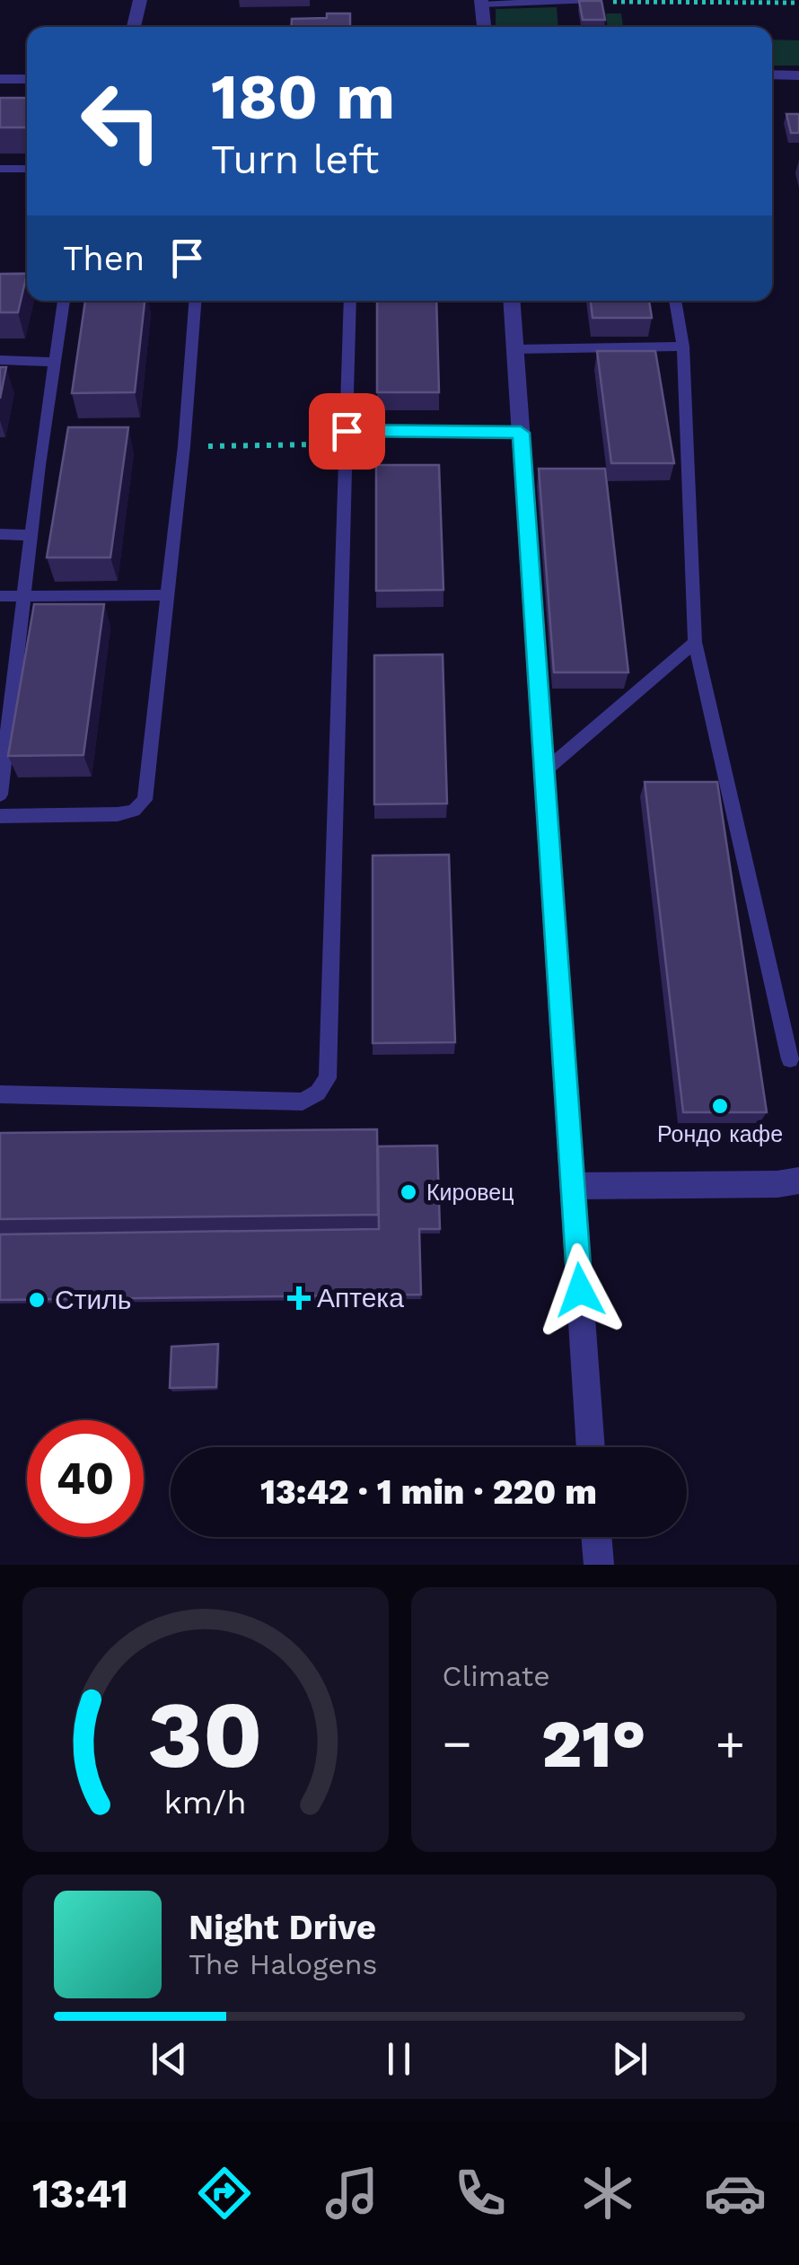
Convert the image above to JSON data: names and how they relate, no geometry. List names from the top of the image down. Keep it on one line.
{"places":{"other":["Рондо кафе","Кировец","Стиль"],"health":["Аптека"]},"page":{"turn":["180 m","Turn left"],"then":"Then","limit":"40","trip":"13:42 · 1 min · 220 m","tile":"Climate","heat":["−","21°","+"],"song":["Night Drive","The Halogens"],"tabs":"13:41","gauge":["30","km/h"]}}
